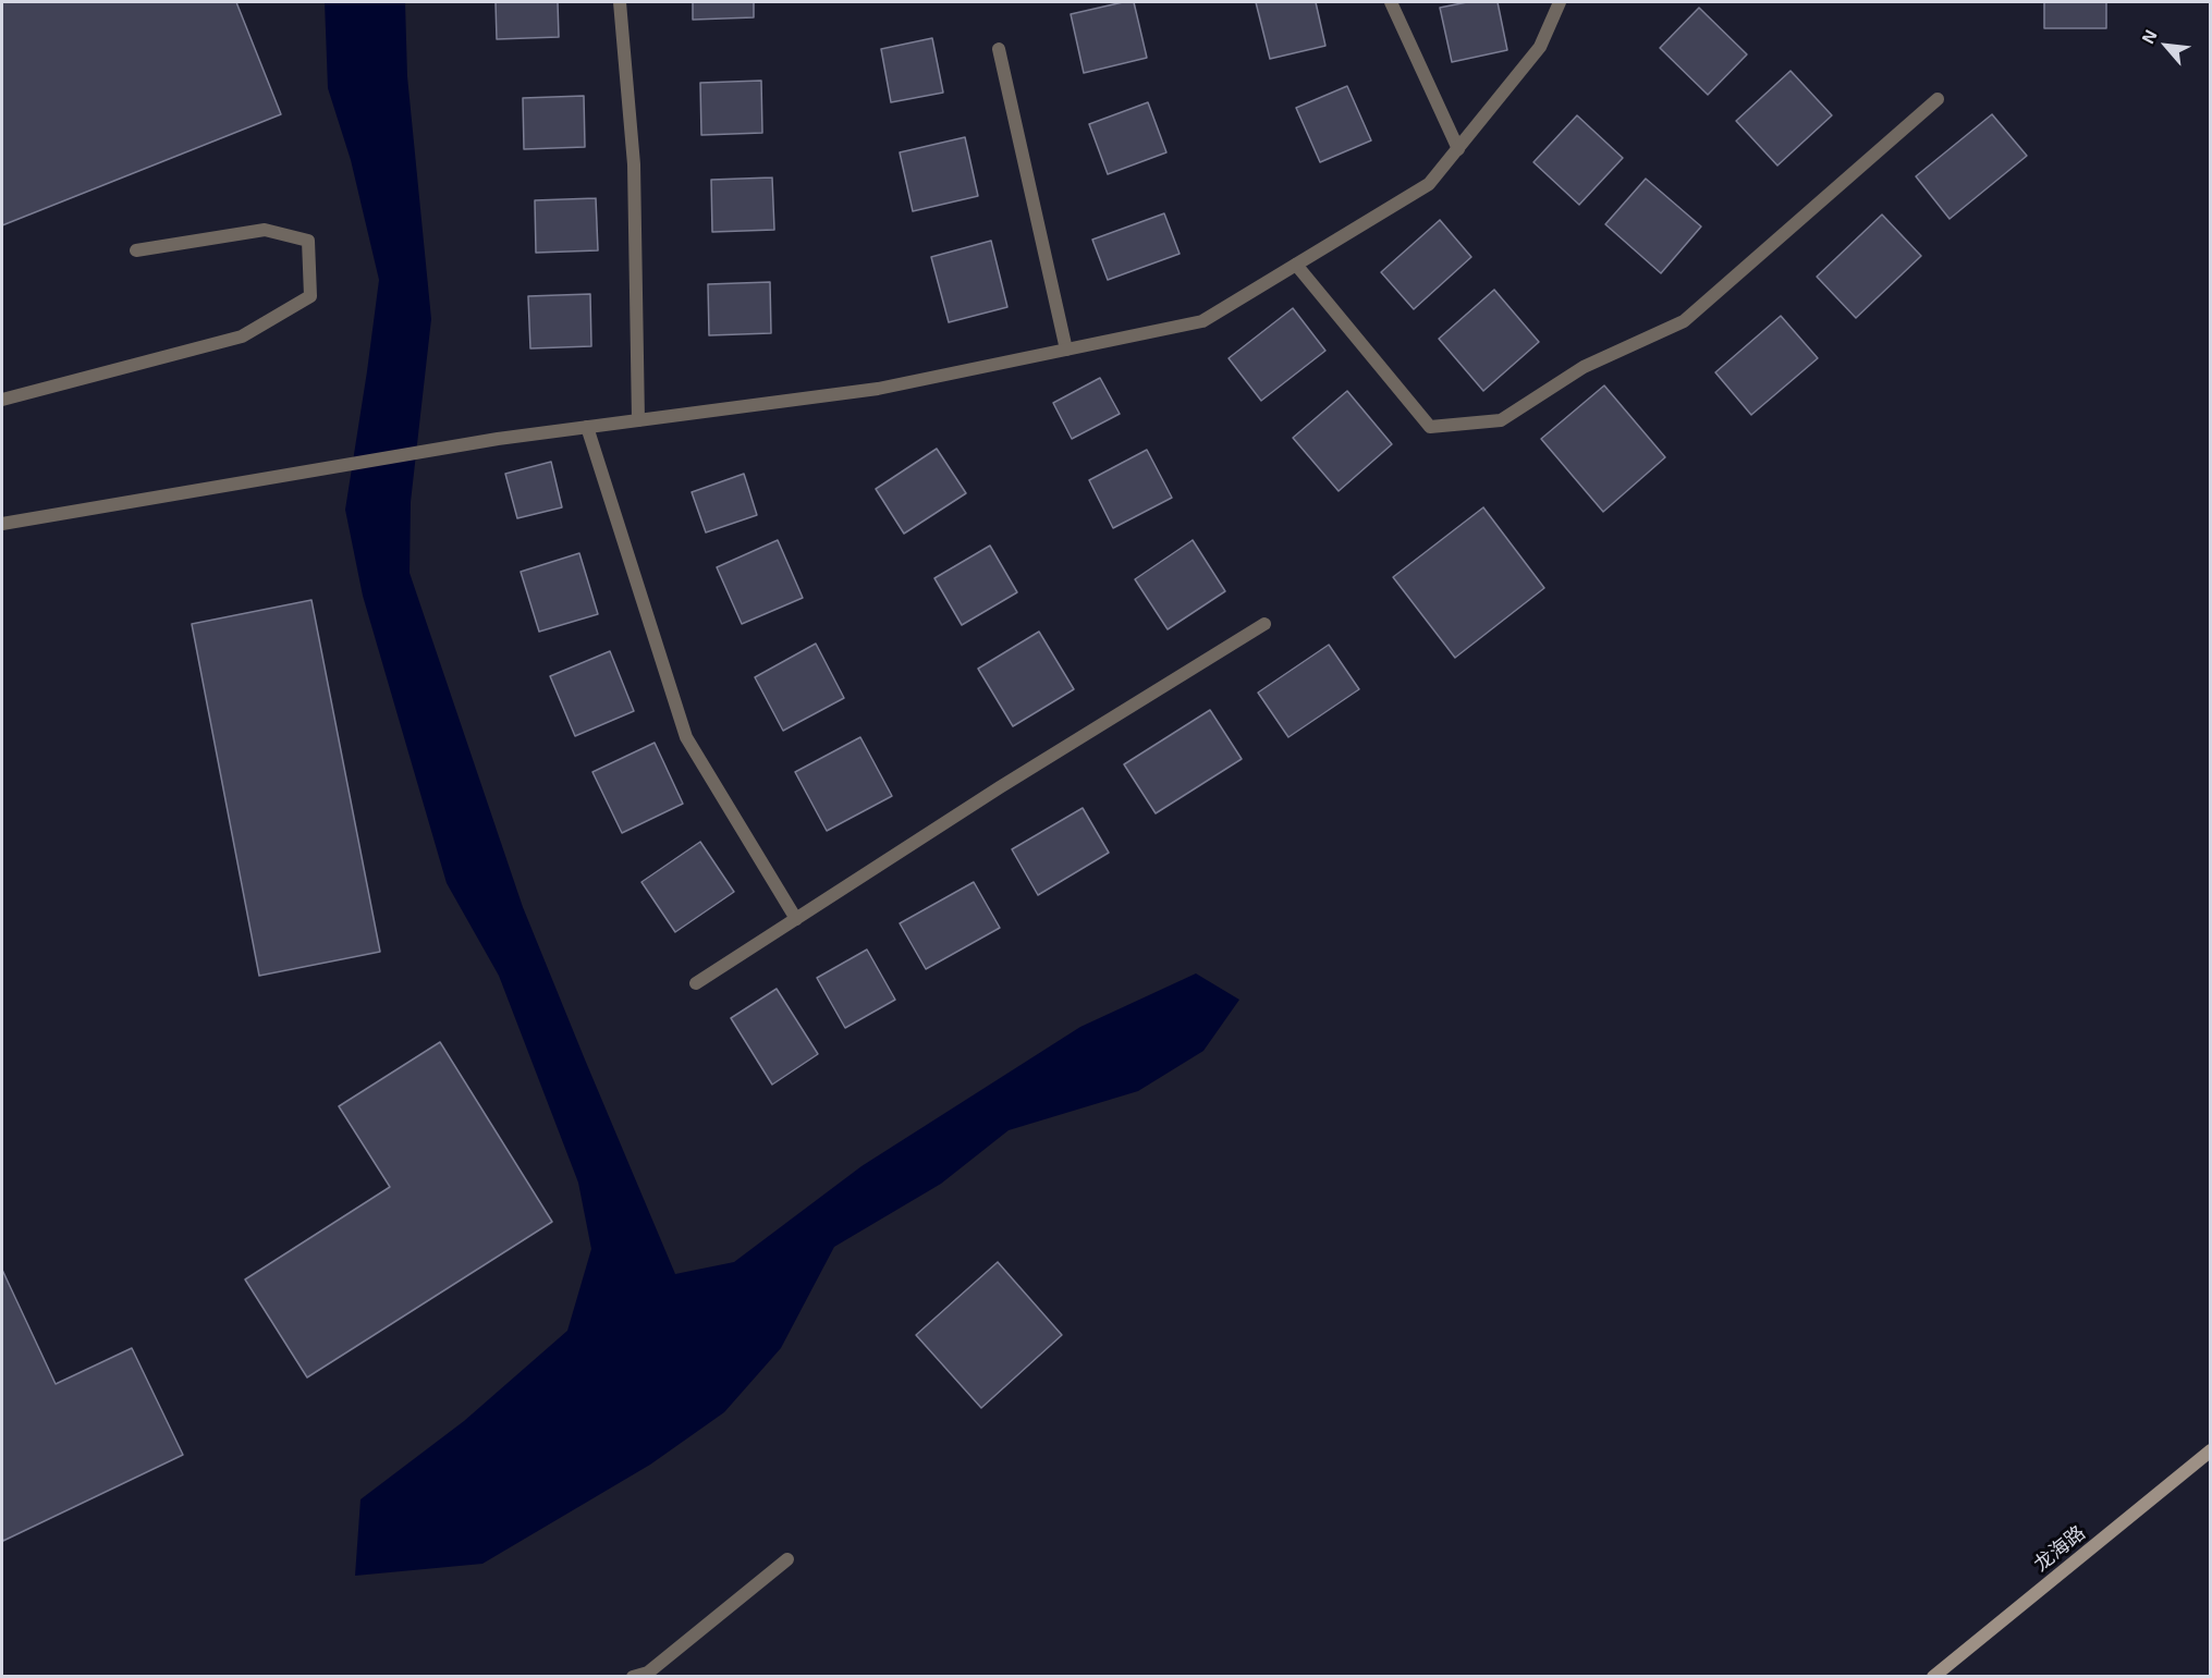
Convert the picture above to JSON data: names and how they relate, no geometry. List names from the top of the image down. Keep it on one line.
{"streets":{"street":["龙海路"]},"north":"top left"}
